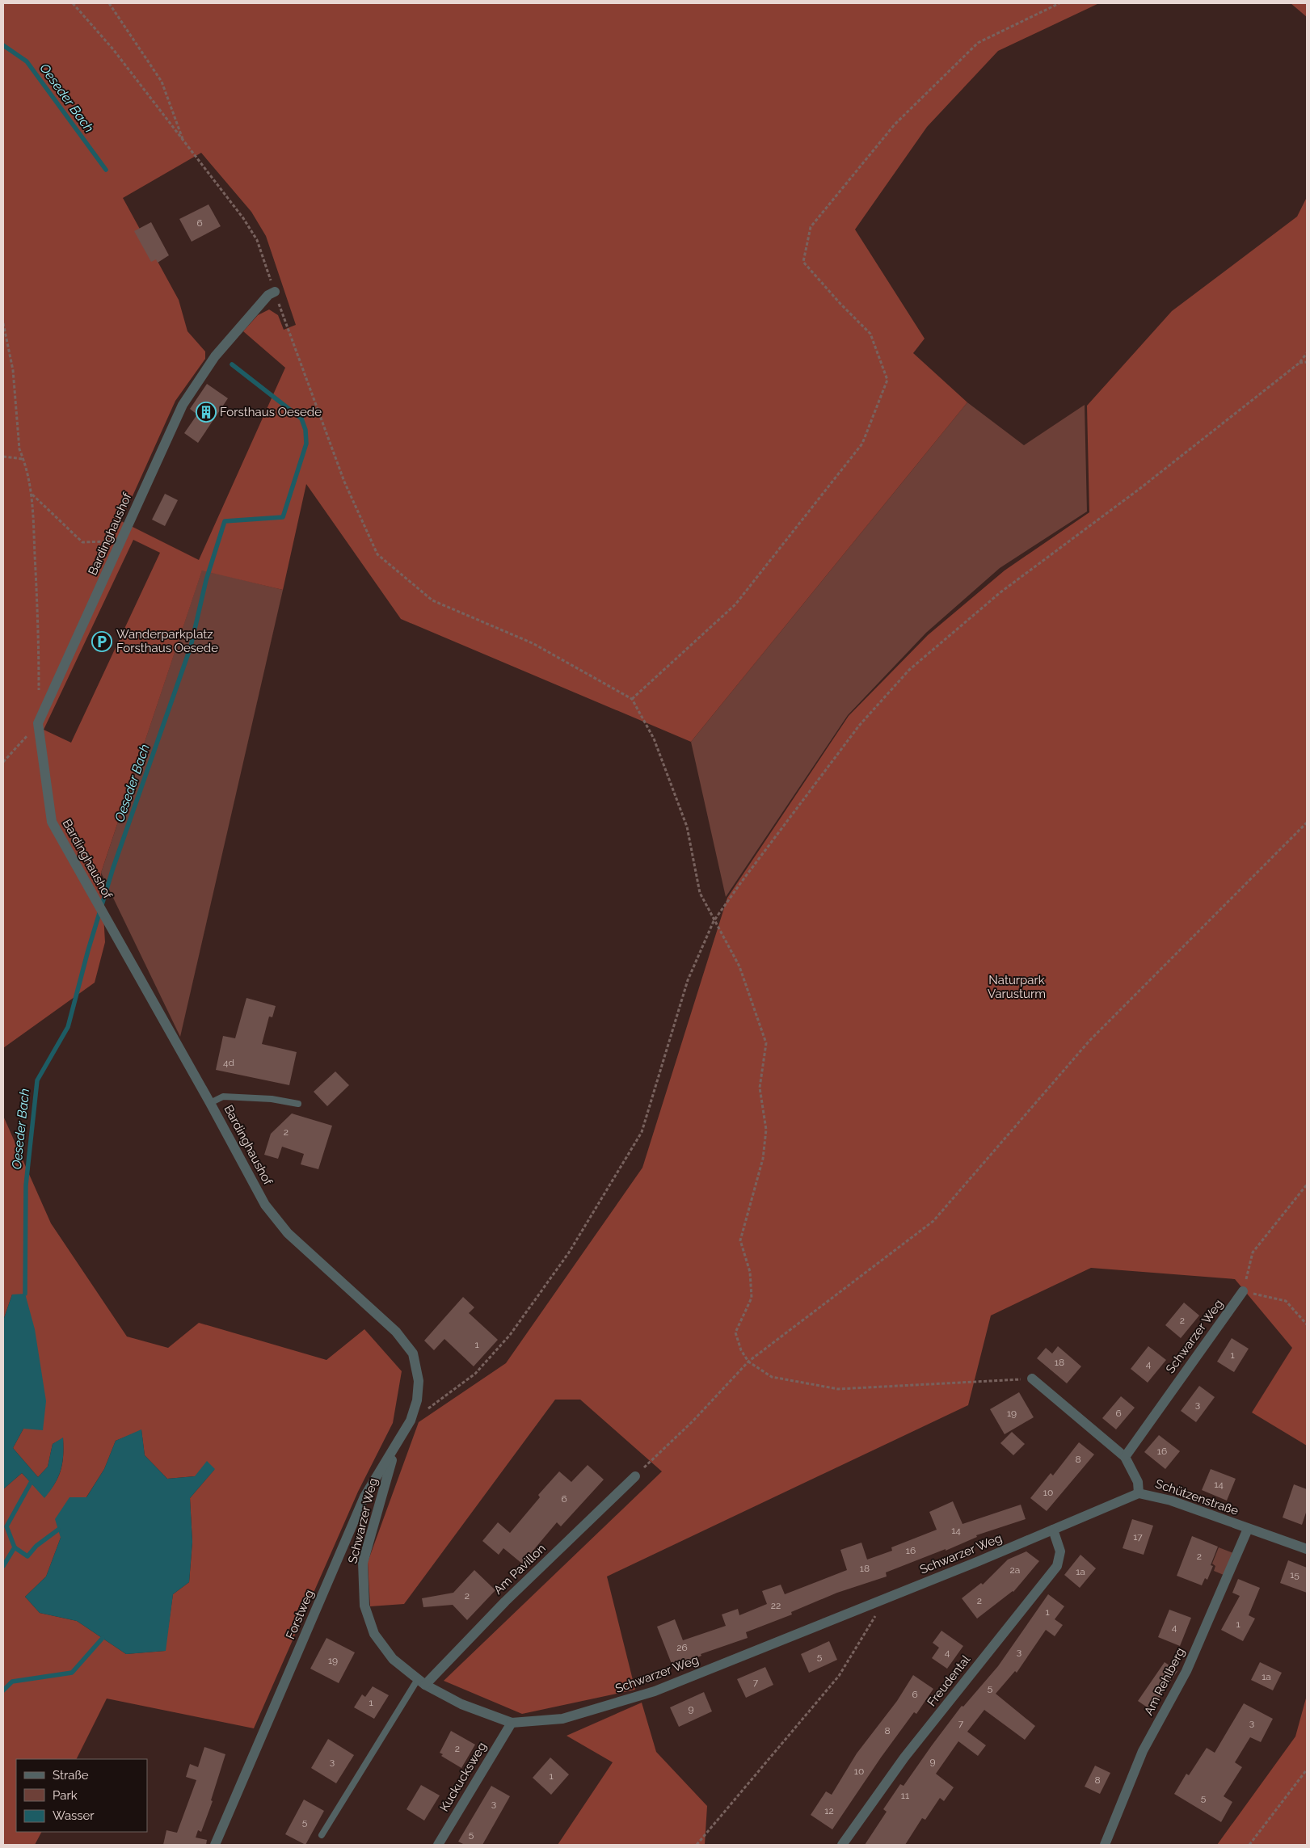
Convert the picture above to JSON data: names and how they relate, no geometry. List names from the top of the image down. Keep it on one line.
{"streets":{"street":["Bardinghaushof","Schwarzer Weg","Schützenstraße","Am Pavillon","Forstweg","Freudental","Am Rehlberg","Kuckucksweg"]},"crossings":[["Bardinghaushof","Forstweg"],["Schwarzer Weg","Schützenstraße"],["Schwarzer Weg","Am Pavillon"],["Schwarzer Weg","Forstweg"],["Schwarzer Weg","Freudental"],["Schwarzer Weg","Kuckucksweg"],["Schützenstraße","Am Rehlberg"]],"water":["Oeseder Bach"],"parks":["Naturpark Varusturm"],"places":{"building":["Forsthaus Oesede"],"parking":["Wanderparkplatz Forsthaus Oesede"]},"house_numbers":["6","4d","2","2","1","1","18","4","3","19","6","16","8","14","10","6","14","17","16","2","18","2a","1a","15","2","2","22","1","1","4","26","3","4","5","19","1a","7","5","6","1","9","3","7","8","2","3","9","10","1","8","11","5","3","12","5","5"],"legend":["Straße","Park","Wasser"]}
